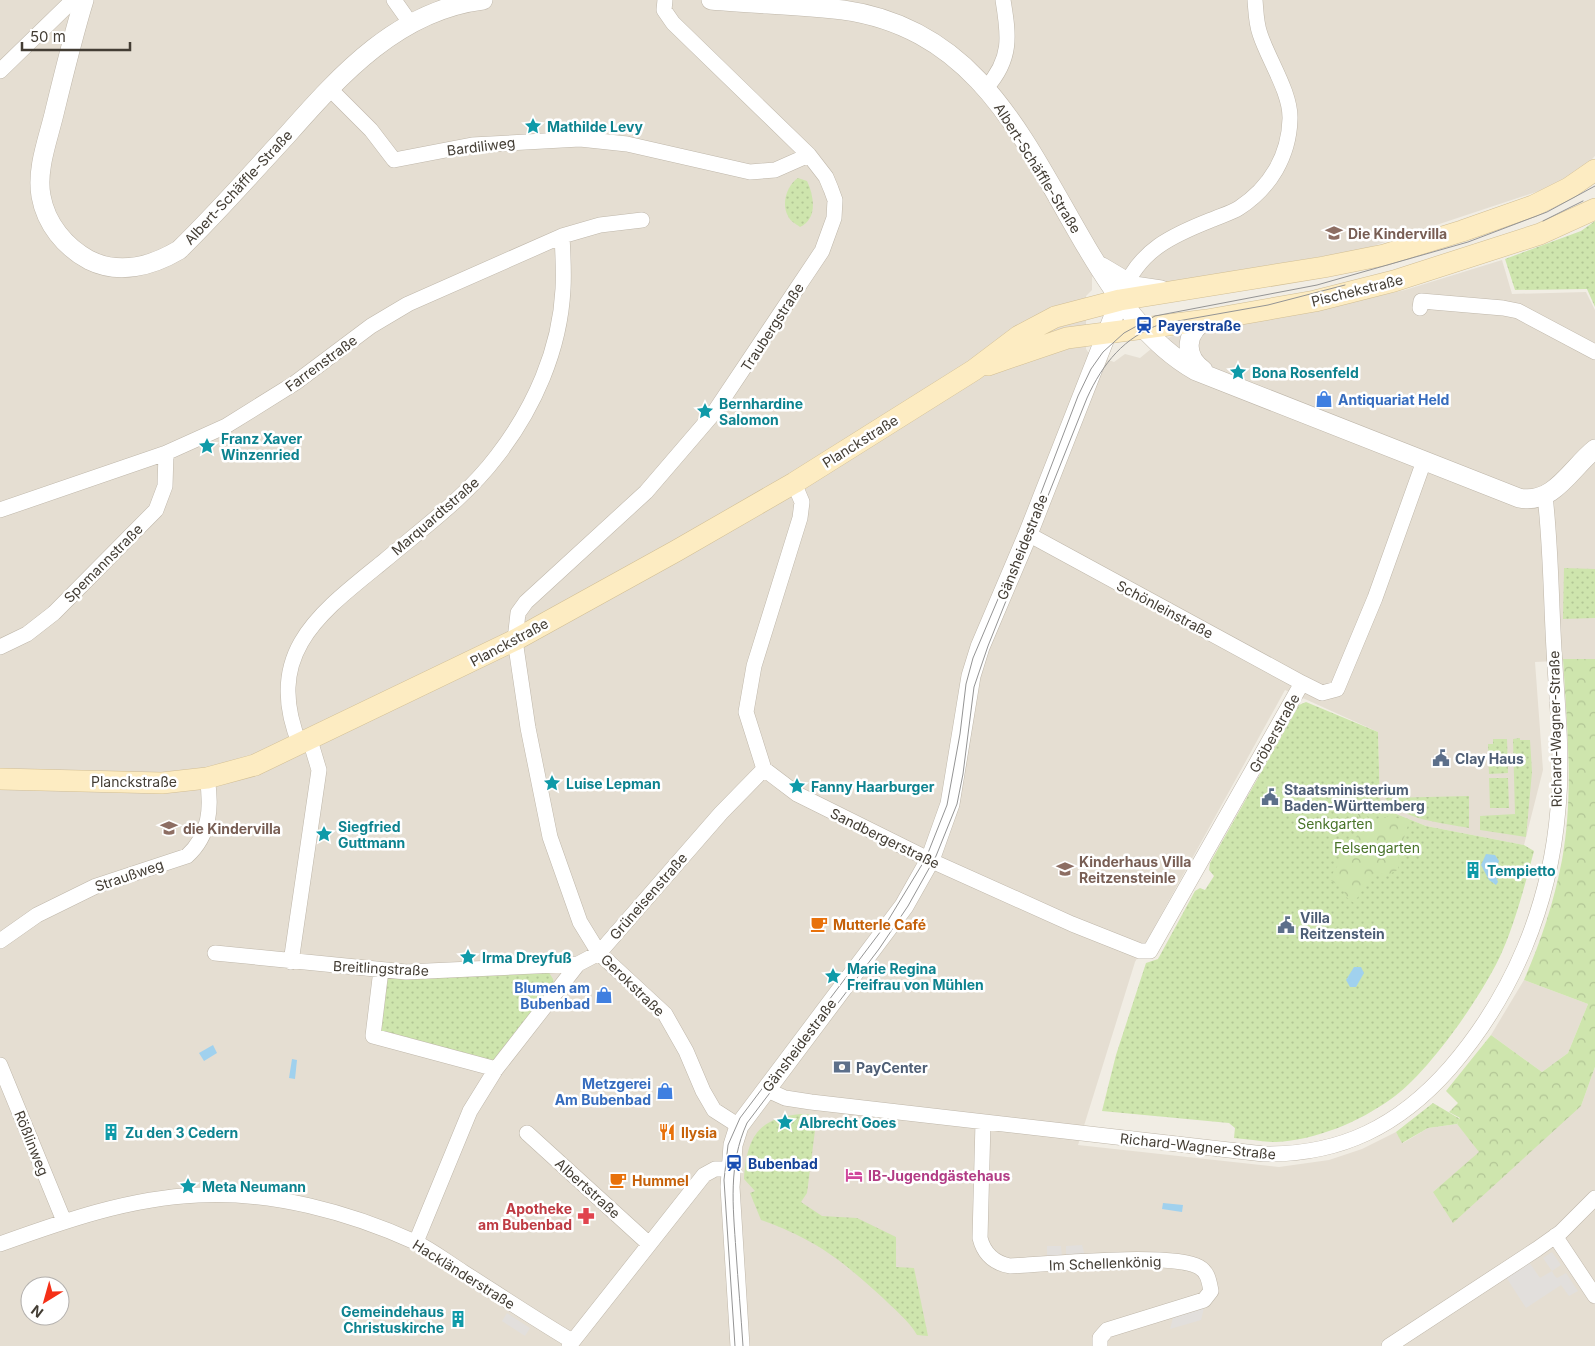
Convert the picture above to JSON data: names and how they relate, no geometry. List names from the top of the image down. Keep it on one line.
{"streets":{"main road":["Pischekstraße","Planckstraße"],"street":["Bardiliweg","Albert-Schäffle-Straße","Traubergstraße","Farrenstraße","Marquardtstraße","Gänsheidestraße","Spemannstraße","Schönleinstraße","Richard-Wagner-Straße","Gröberstraße","Sandbergerstraße","Straußweg","Grüneisenstraße","Breitlingstraße","Gerokstraße","Rößlinweg","Albertstraße","Im Schellenkönig","Hackländerstraße"]},"crossings":[["Bardiliweg","Albert-Schäffle-Straße"],["Bardiliweg","Traubergstraße"],["Albert-Schäffle-Straße","Pischekstraße"],["Albert-Schäffle-Straße","Planckstraße"],["Albert-Schäffle-Straße","Gänsheidestraße"],["Pischekstraße","Planckstraße"],["Pischekstraße","Gänsheidestraße"],["Traubergstraße","Planckstraße"],["Traubergstraße","Gerokstraße"],["Farrenstraße","Marquardtstraße"],["Farrenstraße","Spemannstraße"],["Planckstraße","Marquardtstraße"],["Planckstraße","Gänsheidestraße"],["Planckstraße","Straußweg"],["Planckstraße","Gerokstraße"],["Marquardtstraße","Breitlingstraße"],["Gänsheidestraße","Schönleinstraße"],["Gänsheidestraße","Richard-Wagner-Straße"],["Gänsheidestraße","Sandbergerstraße"],["Gänsheidestraße","Gerokstraße"],["Schönleinstraße","Gröberstraße"],["Richard-Wagner-Straße","Im Schellenkönig"],["Gröberstraße","Sandbergerstraße"],["Sandbergerstraße","Grüneisenstraße"],["Grüneisenstraße","Breitlingstraße"],["Grüneisenstraße","Gerokstraße"],["Grüneisenstraße","Hackländerstraße"],["Rößlinweg","Hackländerstraße"]],"parks":["Senkgarten","Felsengarten"],"places":{"place":["Mathilde Levy","Bona Rosenfeld","Bernhardine Salomon","Franz Xaver Winzenried","Luise Lepman","Fanny Haarburger","Siegfried Guttmann","Irma Dreyfuß","Marie Regina Freifrau von Mühlen","Albrecht Goes","Meta Neumann"],"school or university":["Die Kindervilla","die Kindervilla","Kinderhaus Villa Reitzensteinle"],"station":["Payerstraße","Bubenbad"],"shop":["Antiquariat Held","Blumen am Bubenbad","Metzgerei Am Bubenbad"],"public building":["Clay Haus","Staatsministerium Baden-Württemberg","Villa Reitzenstein"],"building":["Tempietto","Zu den 3 Cedern","Gemeindehaus Christuskirche"],"cafe":["Mutterle Café","Hummel"],"bank":["PayCenter"],"restaurant":["Ilysia"],"hotel":["IB-Jugendgästehaus"],"pharmacy":["Apotheke am Bubenbad"]},"scale_bar":"50 m","north":"bottom left"}
